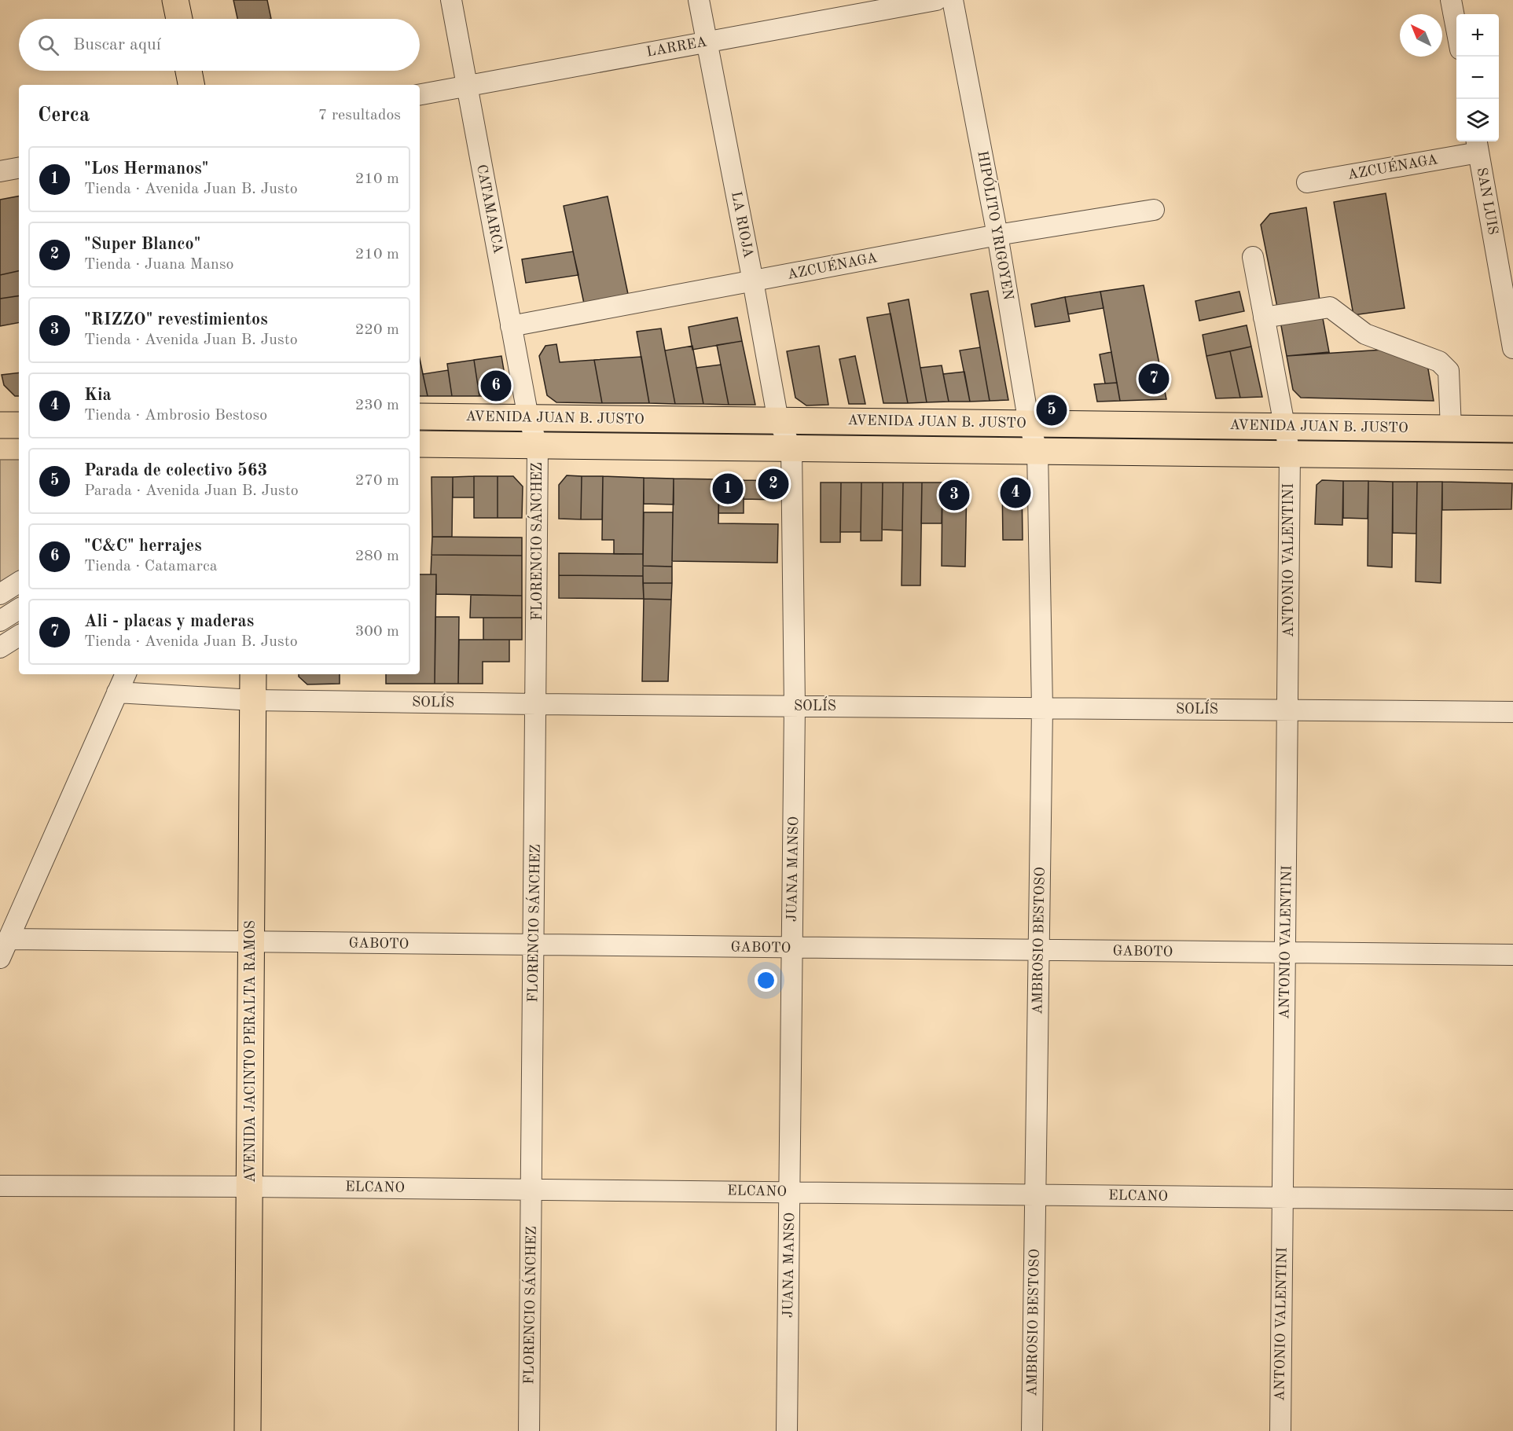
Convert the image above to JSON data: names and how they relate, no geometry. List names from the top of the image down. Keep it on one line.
{"streets":{"main road":["AVENIDA JUAN B. JUSTO","AVENIDA JACINTO PERALTA RAMOS"],"street":["LARREA","AZCUÉNAGA","SAN LUIS","CATAMARCA","LA RIOJA","HIPÓLITO YRIGOYEN","FLORENCIO SÁNCHEZ","ANTONIO VALENTINI","SOLÍS","JUANA MANSO","AMBROSIO BESTOSO","GABOTO","ELCANO"]},"crossings":[["LARREA","CATAMARCA"],["LARREA","LA RIOJA"],["AZCUÉNAGA","SAN LUIS"],["AZCUÉNAGA","CATAMARCA"],["AZCUÉNAGA","LA RIOJA"],["AZCUÉNAGA","HIPÓLITO YRIGOYEN"],["CATAMARCA","AVENIDA JUAN B. JUSTO"],["CATAMARCA","FLORENCIO SÁNCHEZ"],["LA RIOJA","AVENIDA JUAN B. JUSTO"],["LA RIOJA","JUANA MANSO"],["HIPÓLITO YRIGOYEN","AVENIDA JUAN B. JUSTO"],["HIPÓLITO YRIGOYEN","AMBROSIO BESTOSO"],["AVENIDA JUAN B. JUSTO","FLORENCIO SÁNCHEZ"],["AVENIDA JUAN B. JUSTO","ANTONIO VALENTINI"],["AVENIDA JUAN B. JUSTO","JUANA MANSO"],["AVENIDA JUAN B. JUSTO","AMBROSIO BESTOSO"],["FLORENCIO SÁNCHEZ","SOLÍS"],["FLORENCIO SÁNCHEZ","GABOTO"],["FLORENCIO SÁNCHEZ","ELCANO"],["ANTONIO VALENTINI","SOLÍS"],["ANTONIO VALENTINI","GABOTO"],["ANTONIO VALENTINI","ELCANO"],["SOLÍS","JUANA MANSO"],["SOLÍS","AMBROSIO BESTOSO"],["SOLÍS","AVENIDA JACINTO PERALTA RAMOS"],["JUANA MANSO","GABOTO"],["JUANA MANSO","ELCANO"],["AMBROSIO BESTOSO","GABOTO"],["AMBROSIO BESTOSO","ELCANO"],["GABOTO","AVENIDA JACINTO PERALTA RAMOS"],["AVENIDA JACINTO PERALTA RAMOS","ELCANO"]],"north":"top left","page":{"map_buttons":["+","−"],"search":"Buscar aquí","heading":["Cerca","7 resultados"],"list":[{"mark":"1","name":"\"Los Hermanos\"","note":"Tienda · Avenida Juan B. Justo","value":"210 m"},{"mark":"2","name":"\"Super Blanco\"","note":"Tienda · Juana Manso","value":"210 m"},{"mark":"3","name":"\"RIZZO\" revestimientos","note":"Tienda · Avenida Juan B. Justo","value":"220 m"},{"mark":"4","name":"Kia","note":"Tienda · Ambrosio Bestoso","value":"230 m"},{"mark":"5","name":"Parada de colectivo 563","note":"Parada · Avenida Juan B. Justo","value":"270 m"},{"mark":"6","name":"\"C&C\" herrajes","note":"Tienda · Catamarca","value":"280 m"},{"mark":"7","name":"Ali - placas y maderas","note":"Tienda · Avenida Juan B. Justo","value":"300 m"}],"pins":["7","6","5","2","1","4","3"]}}
